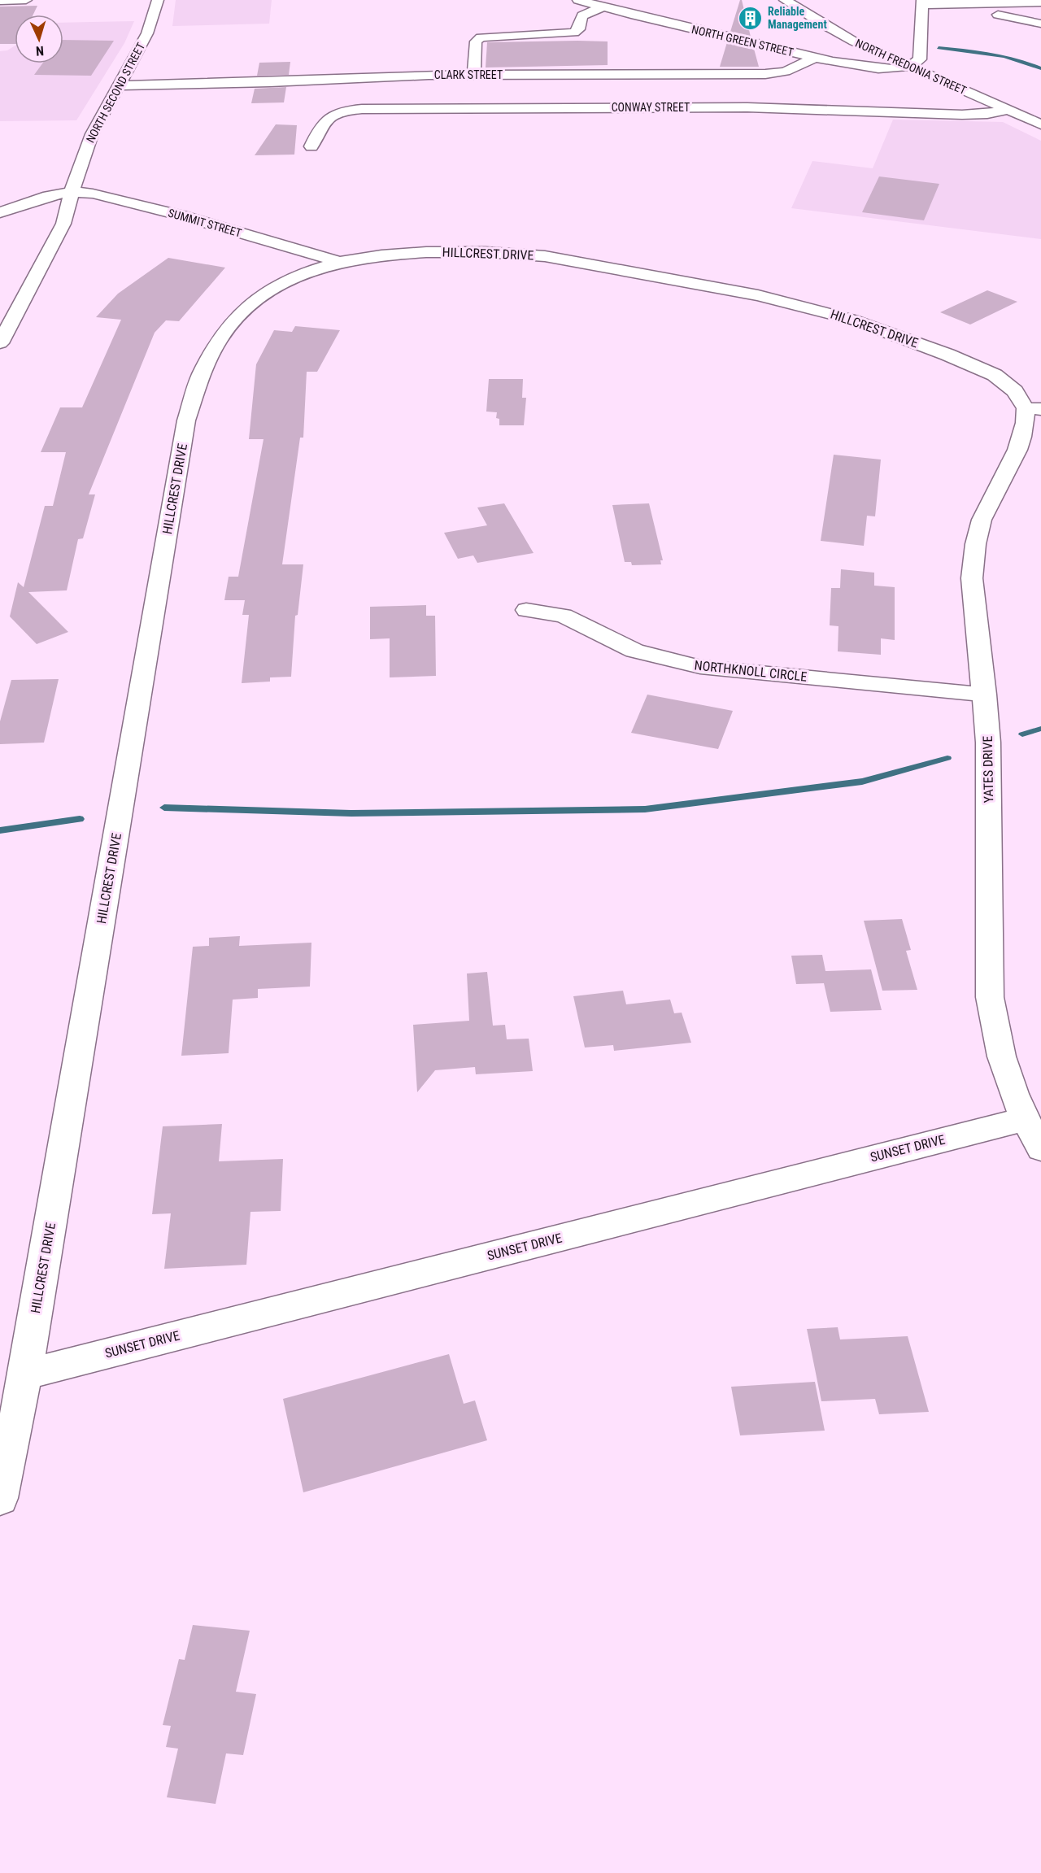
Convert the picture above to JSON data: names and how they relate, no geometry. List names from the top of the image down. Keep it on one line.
{"streets":{"street":["NORTH GREEN STREET","NORTH FREDONIA STREET","CLARK STREET","NORTH SECOND STREET","CONWAY STREET","SUMMIT STREET","HILLCREST DRIVE","NORTHKNOLL CIRCLE","YATES DRIVE","SUNSET DRIVE"]},"crossings":[["NORTH GREEN STREET","NORTH FREDONIA STREET"],["NORTH GREEN STREET","CLARK STREET"],["NORTH FREDONIA STREET","CONWAY STREET"],["CLARK STREET","NORTH SECOND STREET"],["NORTH SECOND STREET","SUMMIT STREET"],["SUMMIT STREET","HILLCREST DRIVE"],["HILLCREST DRIVE","YATES DRIVE"],["HILLCREST DRIVE","SUNSET DRIVE"],["NORTHKNOLL CIRCLE","YATES DRIVE"],["YATES DRIVE","SUNSET DRIVE"]],"places":{"building":["Reliable Management"]},"north":"bottom"}
